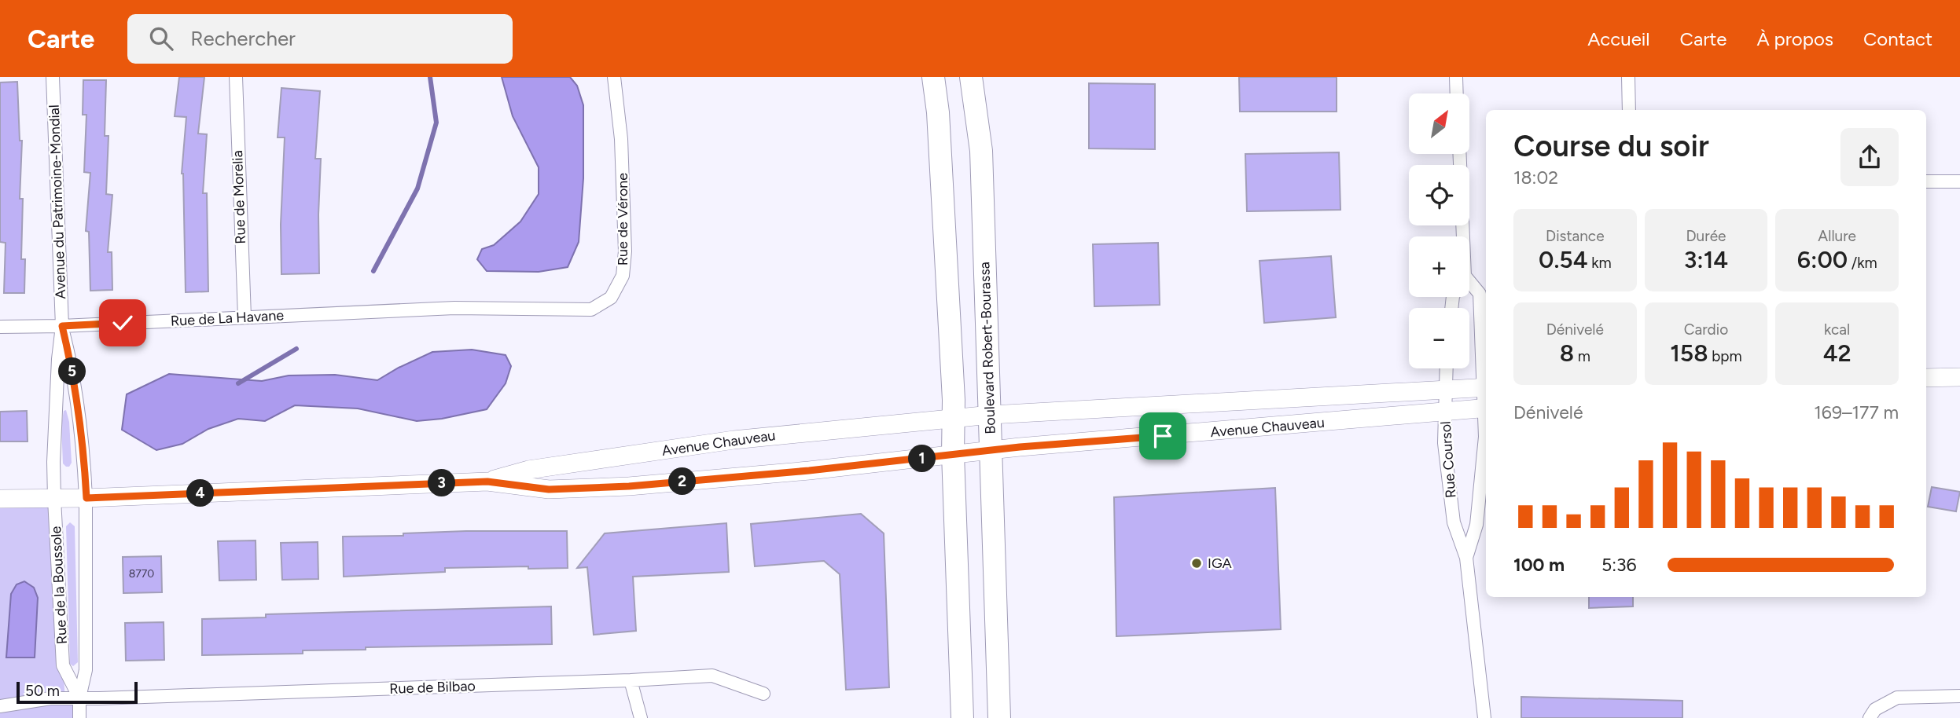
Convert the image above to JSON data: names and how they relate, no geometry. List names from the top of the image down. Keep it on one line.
{"streets":{"highway":["Boulevard Robert-Bourassa"],"main road":["Avenue Chauveau"],"street":["Rue de Morelia","Avenue du Patrimoine-Mondial","Rue de Vérone","Rue de La Havane","Rue Coursol","Rue de la Boussole","Rue de Bilbao"]},"crossings":[["Rue de Morelia","Rue de La Havane"],["Avenue du Patrimoine-Mondial","Rue de La Havane"],["Avenue du Patrimoine-Mondial","Rue de la Boussole"],["Rue de Vérone","Rue de La Havane"],["Boulevard Robert-Bourassa","Avenue Chauveau"],["Avenue Chauveau","Rue Coursol"],["Avenue Chauveau","Rue de la Boussole"],["Rue de la Boussole","Rue de Bilbao"]],"places":["IGA"],"house_numbers":["8770"],"scale_bar":"50 m","north":"top right","page":{"header":"Carte","search":"Rechercher","nav":["Accueil","Carte","À propos","Contact"],"map_buttons":["+","−"],"heading":["Course du soir","18:02"],"stats":[["Distance","0.54 km"],["Durée","3:14"],["Allure","6:00 /km"],["Dénivelé","8 m"],["Cardio","158 bpm"],["kcal","42"]],"pins":["5","1","2","3","4"],"chart":["Dénivelé","169–177 m"],"list":[{"name":"100 m","note":"5:36"}],"scale":"50 m"}}
